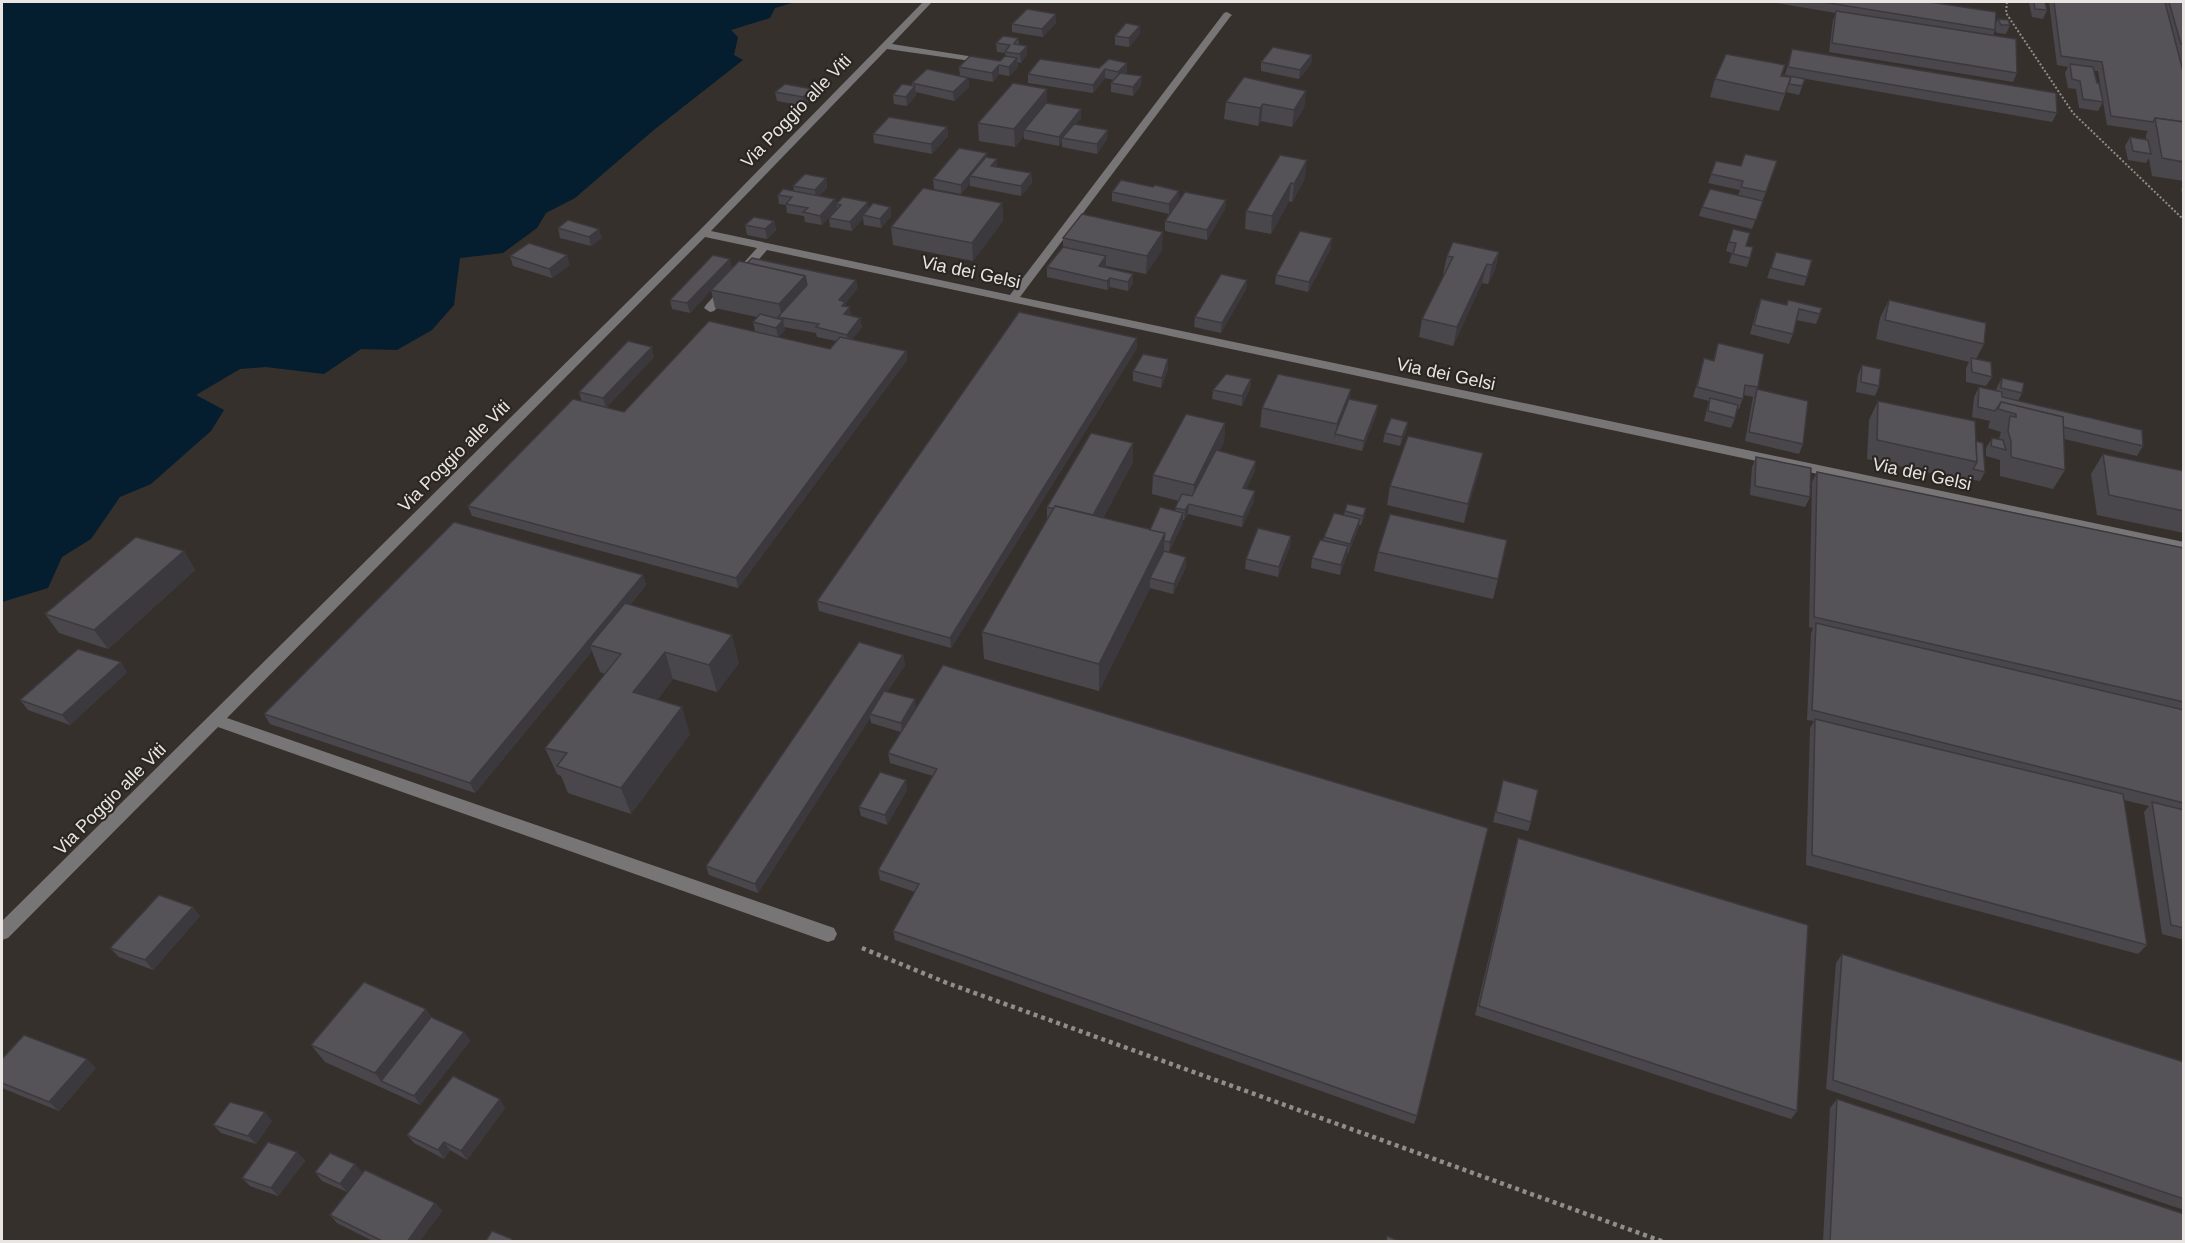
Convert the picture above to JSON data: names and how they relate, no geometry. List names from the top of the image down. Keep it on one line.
{"streets":{"street":["Via Poggio alle Viti","Via dei Gelsi"]},"crossings":[["Via Poggio alle Viti","Via dei Gelsi"]]}
